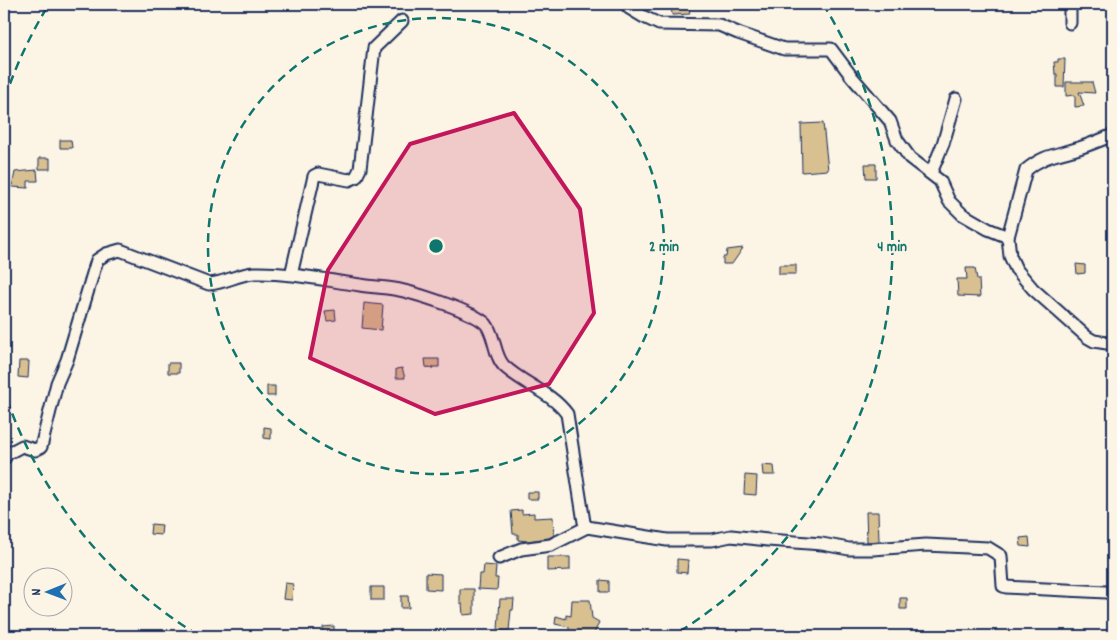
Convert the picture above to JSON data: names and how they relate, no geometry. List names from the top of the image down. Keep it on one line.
{"north":"left","rings":["2 min","4 min"]}
